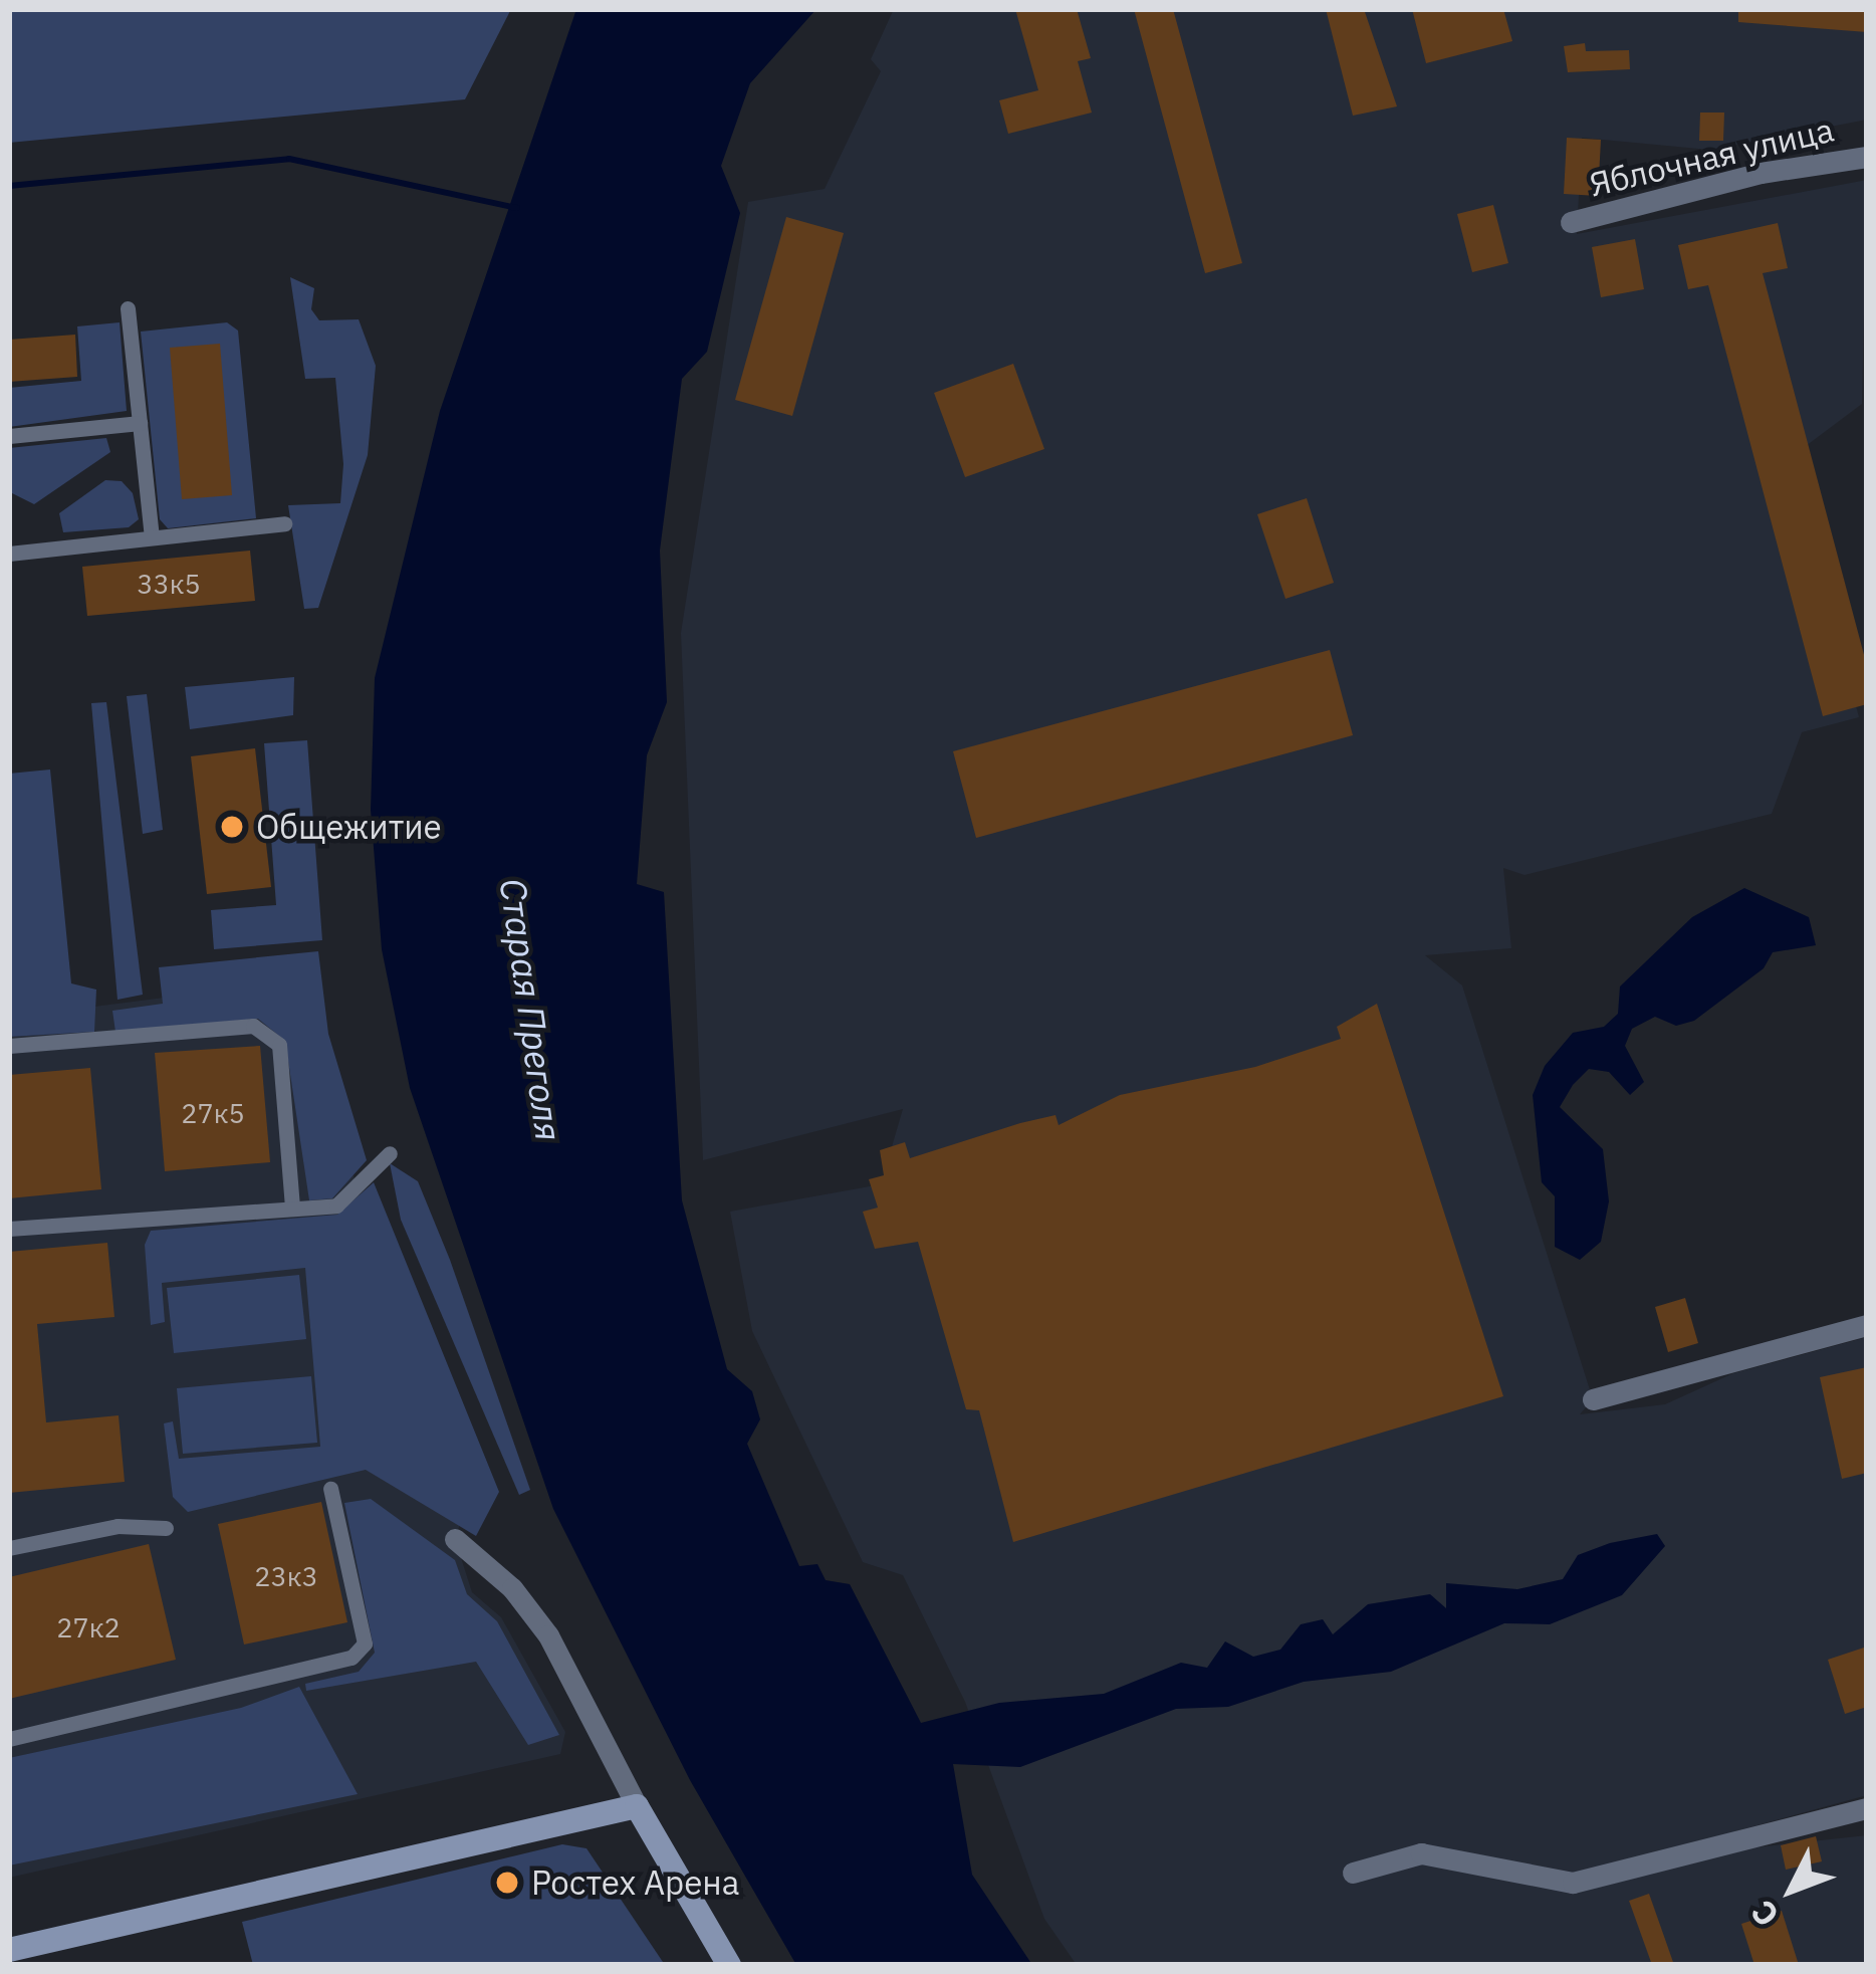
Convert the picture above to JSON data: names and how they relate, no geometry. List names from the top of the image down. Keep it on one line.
{"streets":{"street":["Яблочная улица"]},"water":["Старая Преголя"],"places":["Общежитие","Ростех Арена"],"house_numbers":["33к5","27к5","23к3","27к2"],"north":"bottom left"}
